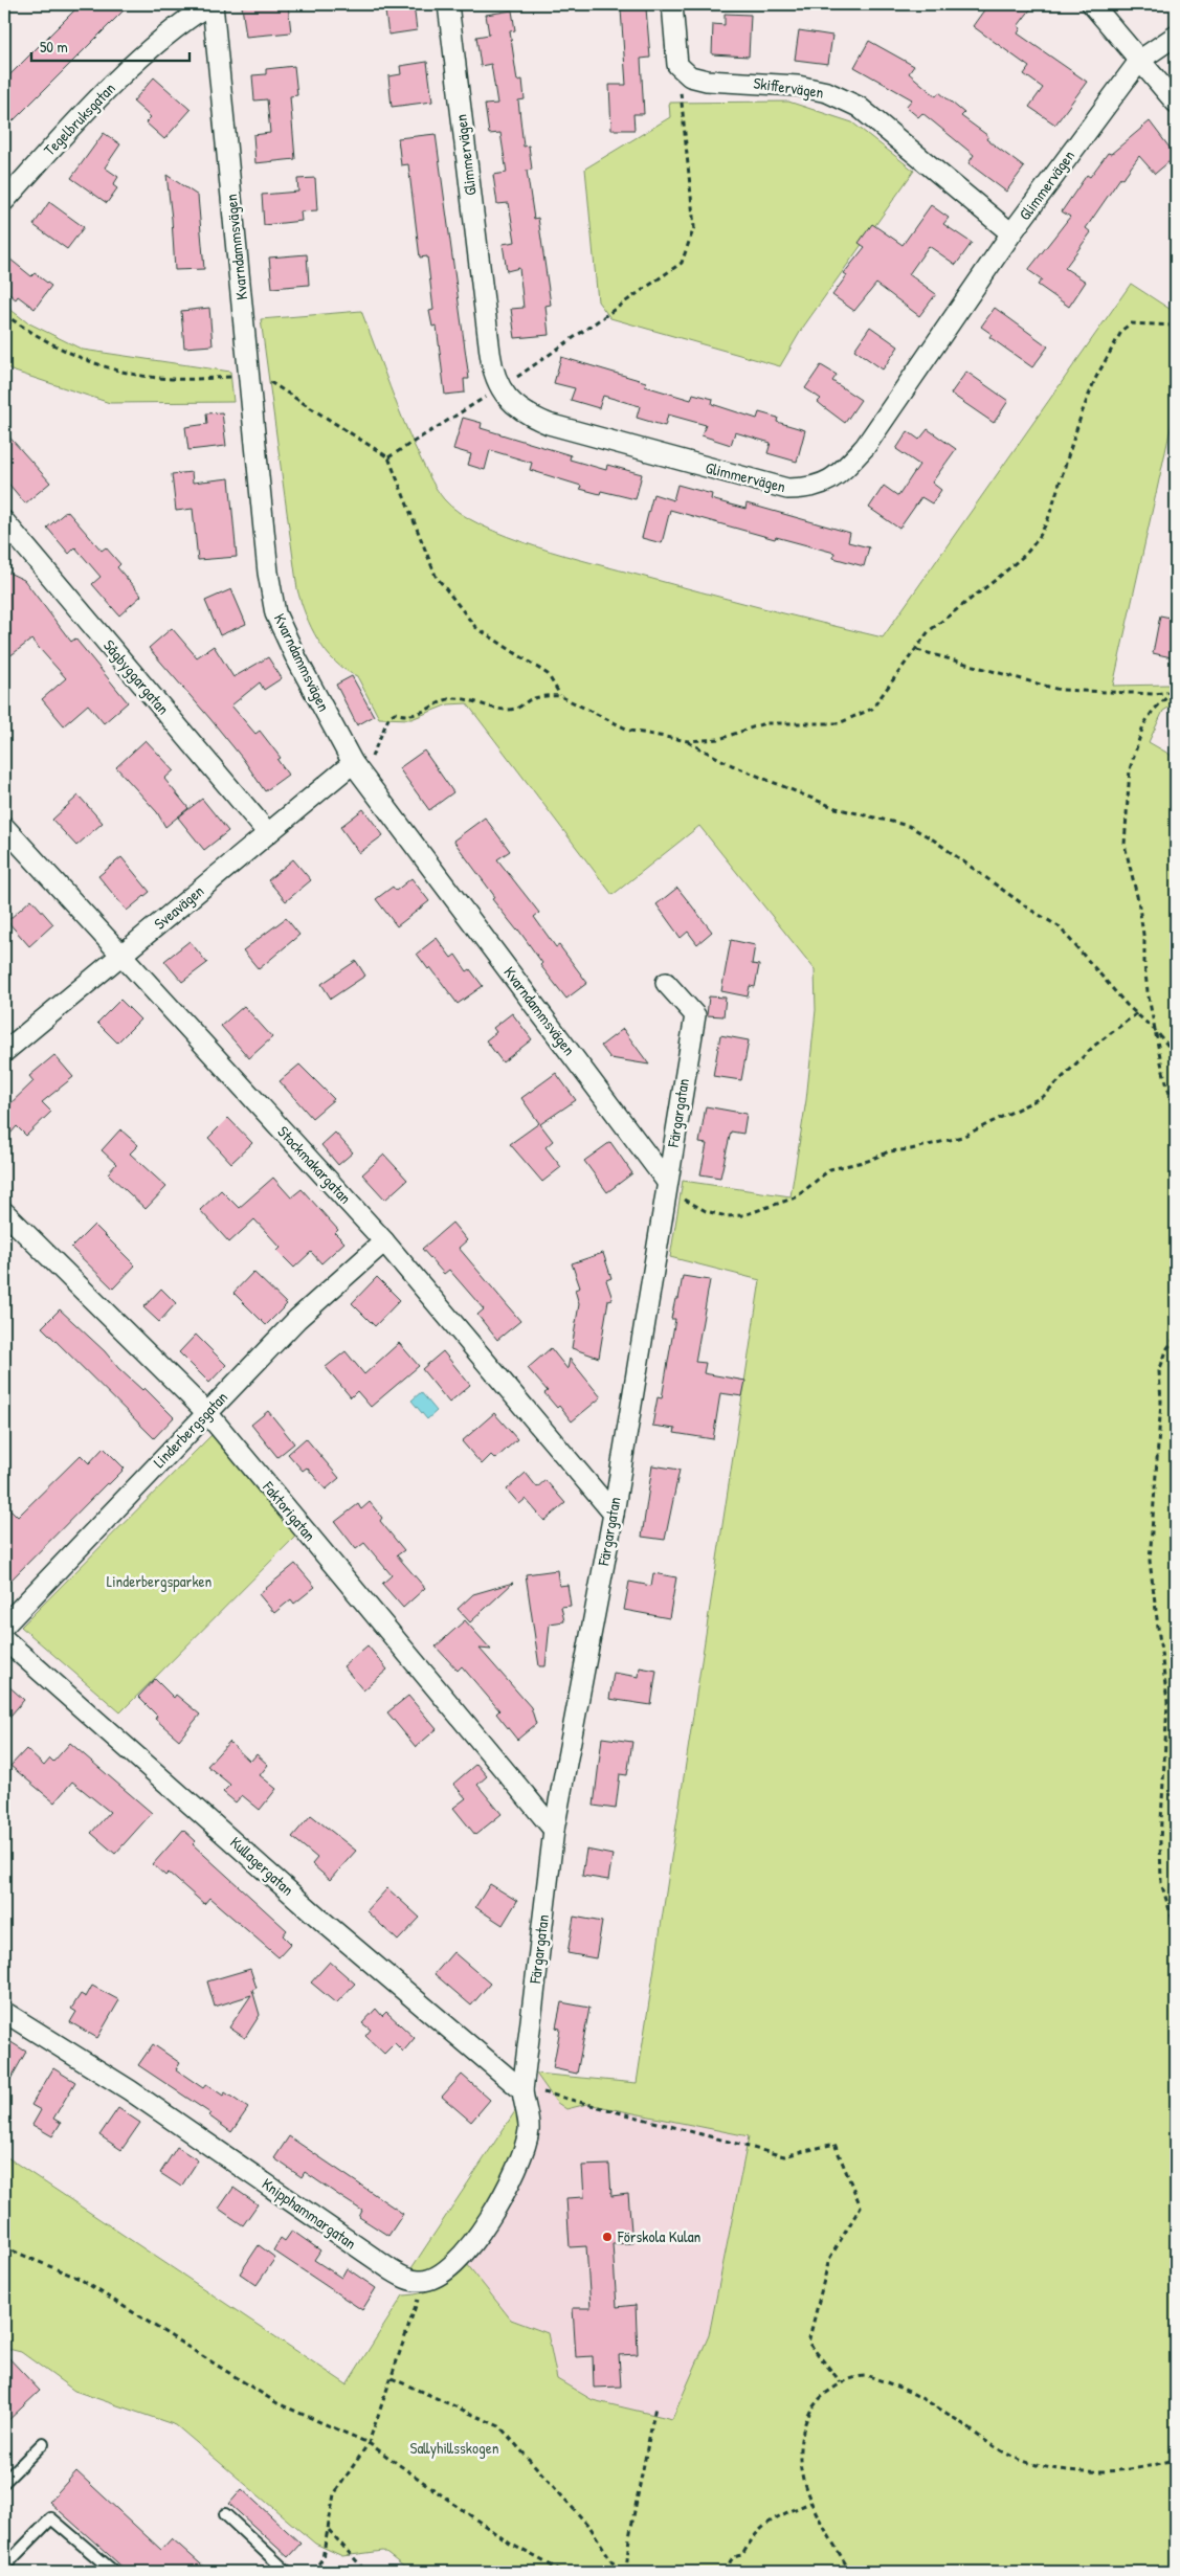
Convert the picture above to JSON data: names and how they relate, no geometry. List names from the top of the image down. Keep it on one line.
{"streets":{"street":["Skiffervägen","Tegelbruksgatan","Glimmervägen","Kvarndammsvägen","Sågbyggargatan","Sveavägen","Färgargatan","Stockmakargatan","Linderbergsgatan","Faktorigatan","Kullagergatan","Knipphammargatan"]},"crossings":[["Skiffervägen","Glimmervägen"],["Tegelbruksgatan","Kvarndammsvägen"],["Kvarndammsvägen","Sveavägen"],["Kvarndammsvägen","Färgargatan"],["Sågbyggargatan","Sveavägen"],["Sveavägen","Stockmakargatan"],["Färgargatan","Stockmakargatan"],["Färgargatan","Faktorigatan"],["Färgargatan","Kullagergatan"],["Stockmakargatan","Linderbergsgatan"],["Linderbergsgatan","Faktorigatan"]],"parks":["Linderbergsparken","Sallyhillsskogen"],"places":["Förskola Kulan"],"scale_bar":"50 m"}
